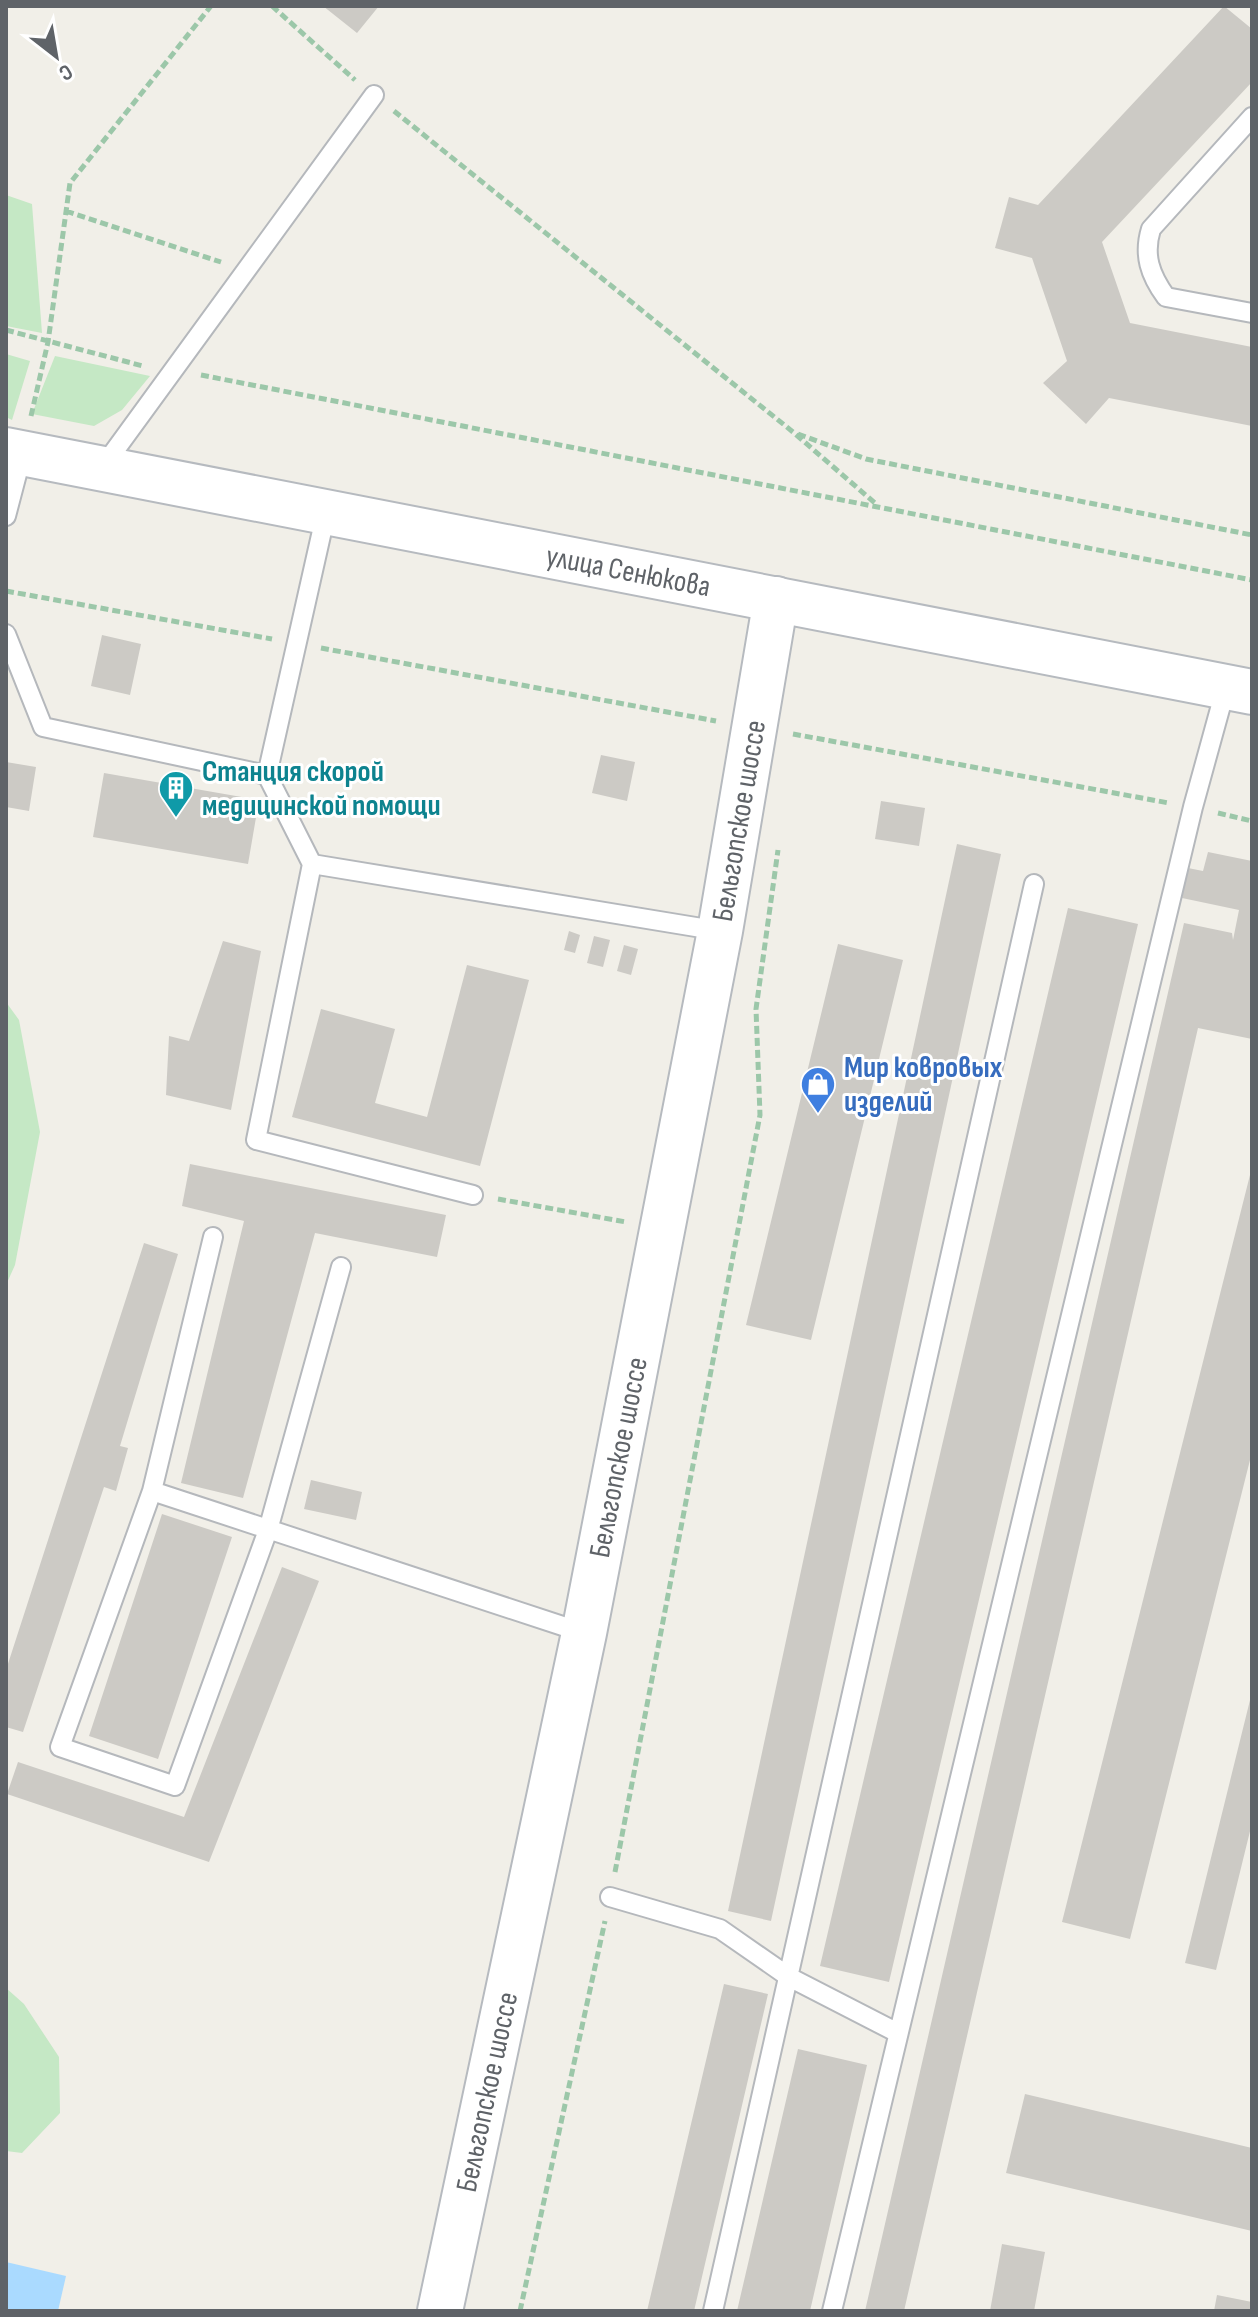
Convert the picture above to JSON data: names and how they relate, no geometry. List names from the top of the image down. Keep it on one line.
{"streets":{"street":["улица Сенюкова","Бельгопское шоссе"]},"crossings":[["улица Сенюкова","Бельгопское шоссе"]],"places":{"building":["Станция скорой медицинской помощи"],"shop":["Мир ковровых изделий"]},"north":"bottom right"}
